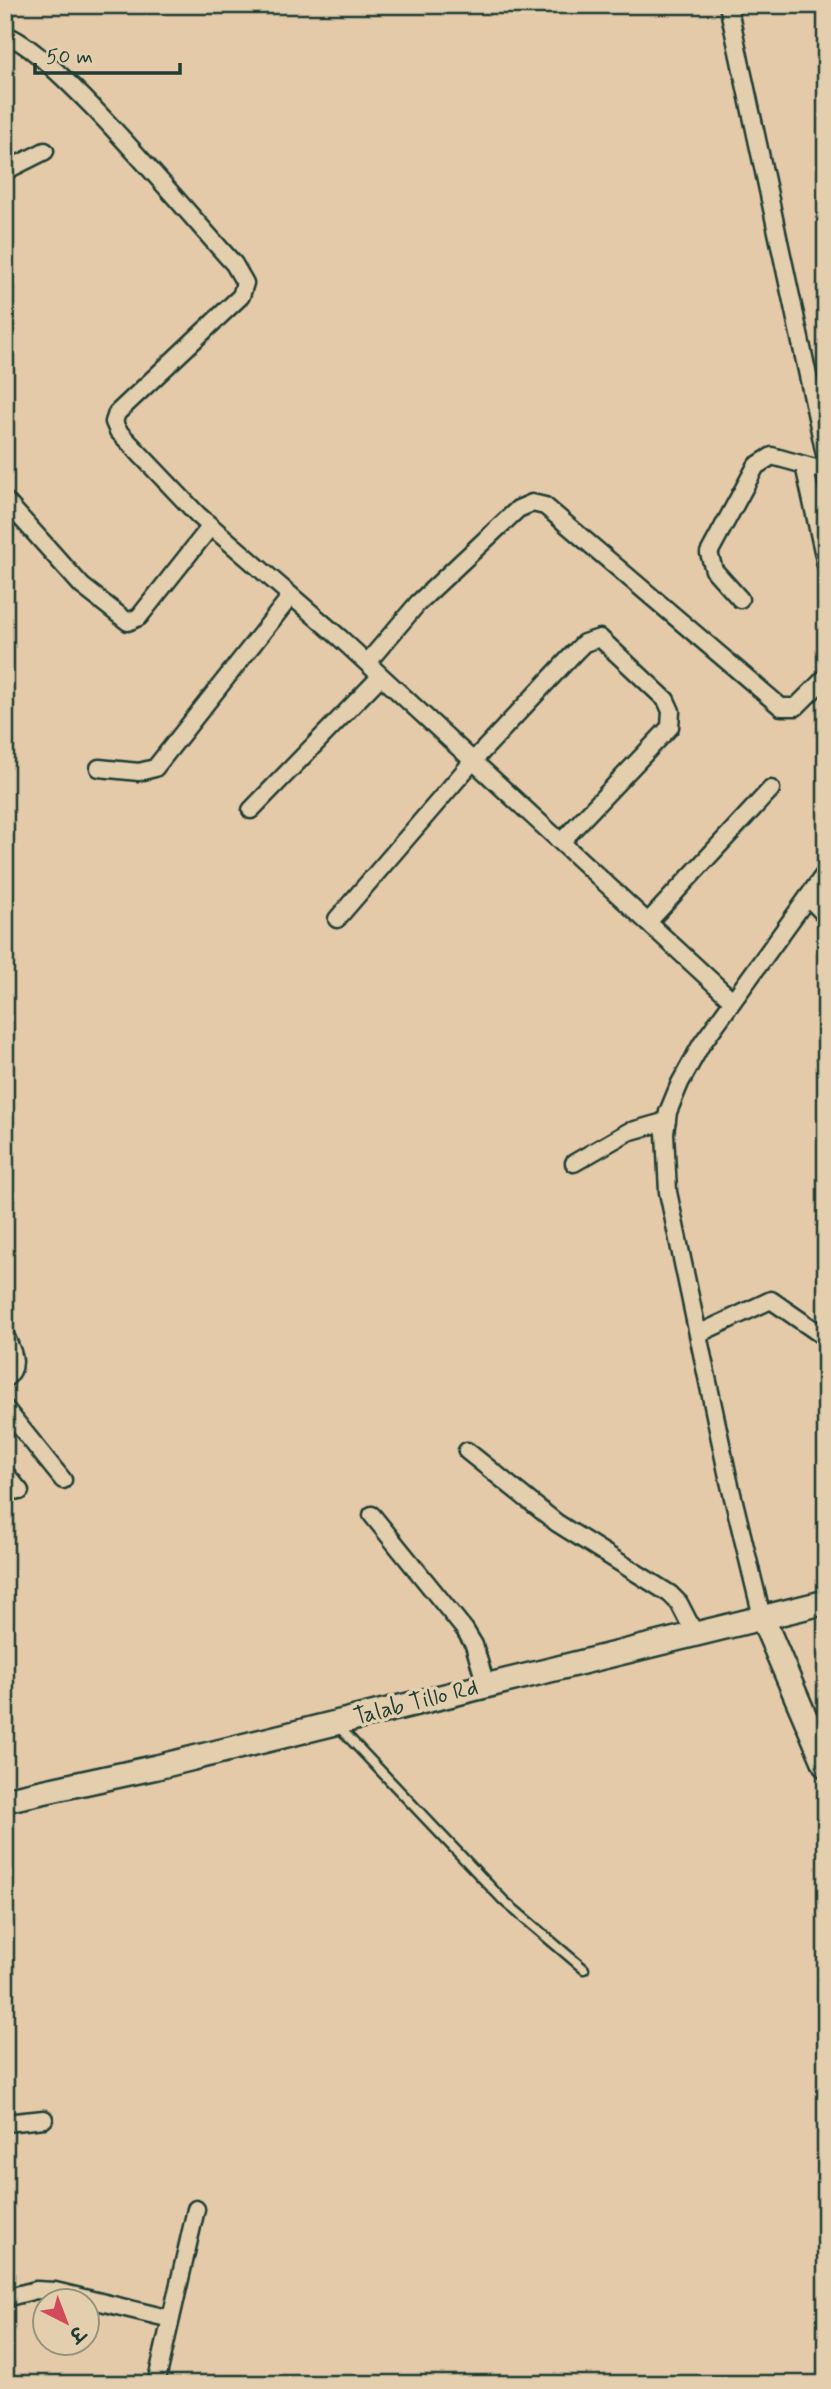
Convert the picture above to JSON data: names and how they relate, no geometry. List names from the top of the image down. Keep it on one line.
{"streets":{"main road":["Talab Tillo Rd"]},"scale_bar":"50 m","north":"bottom right"}
